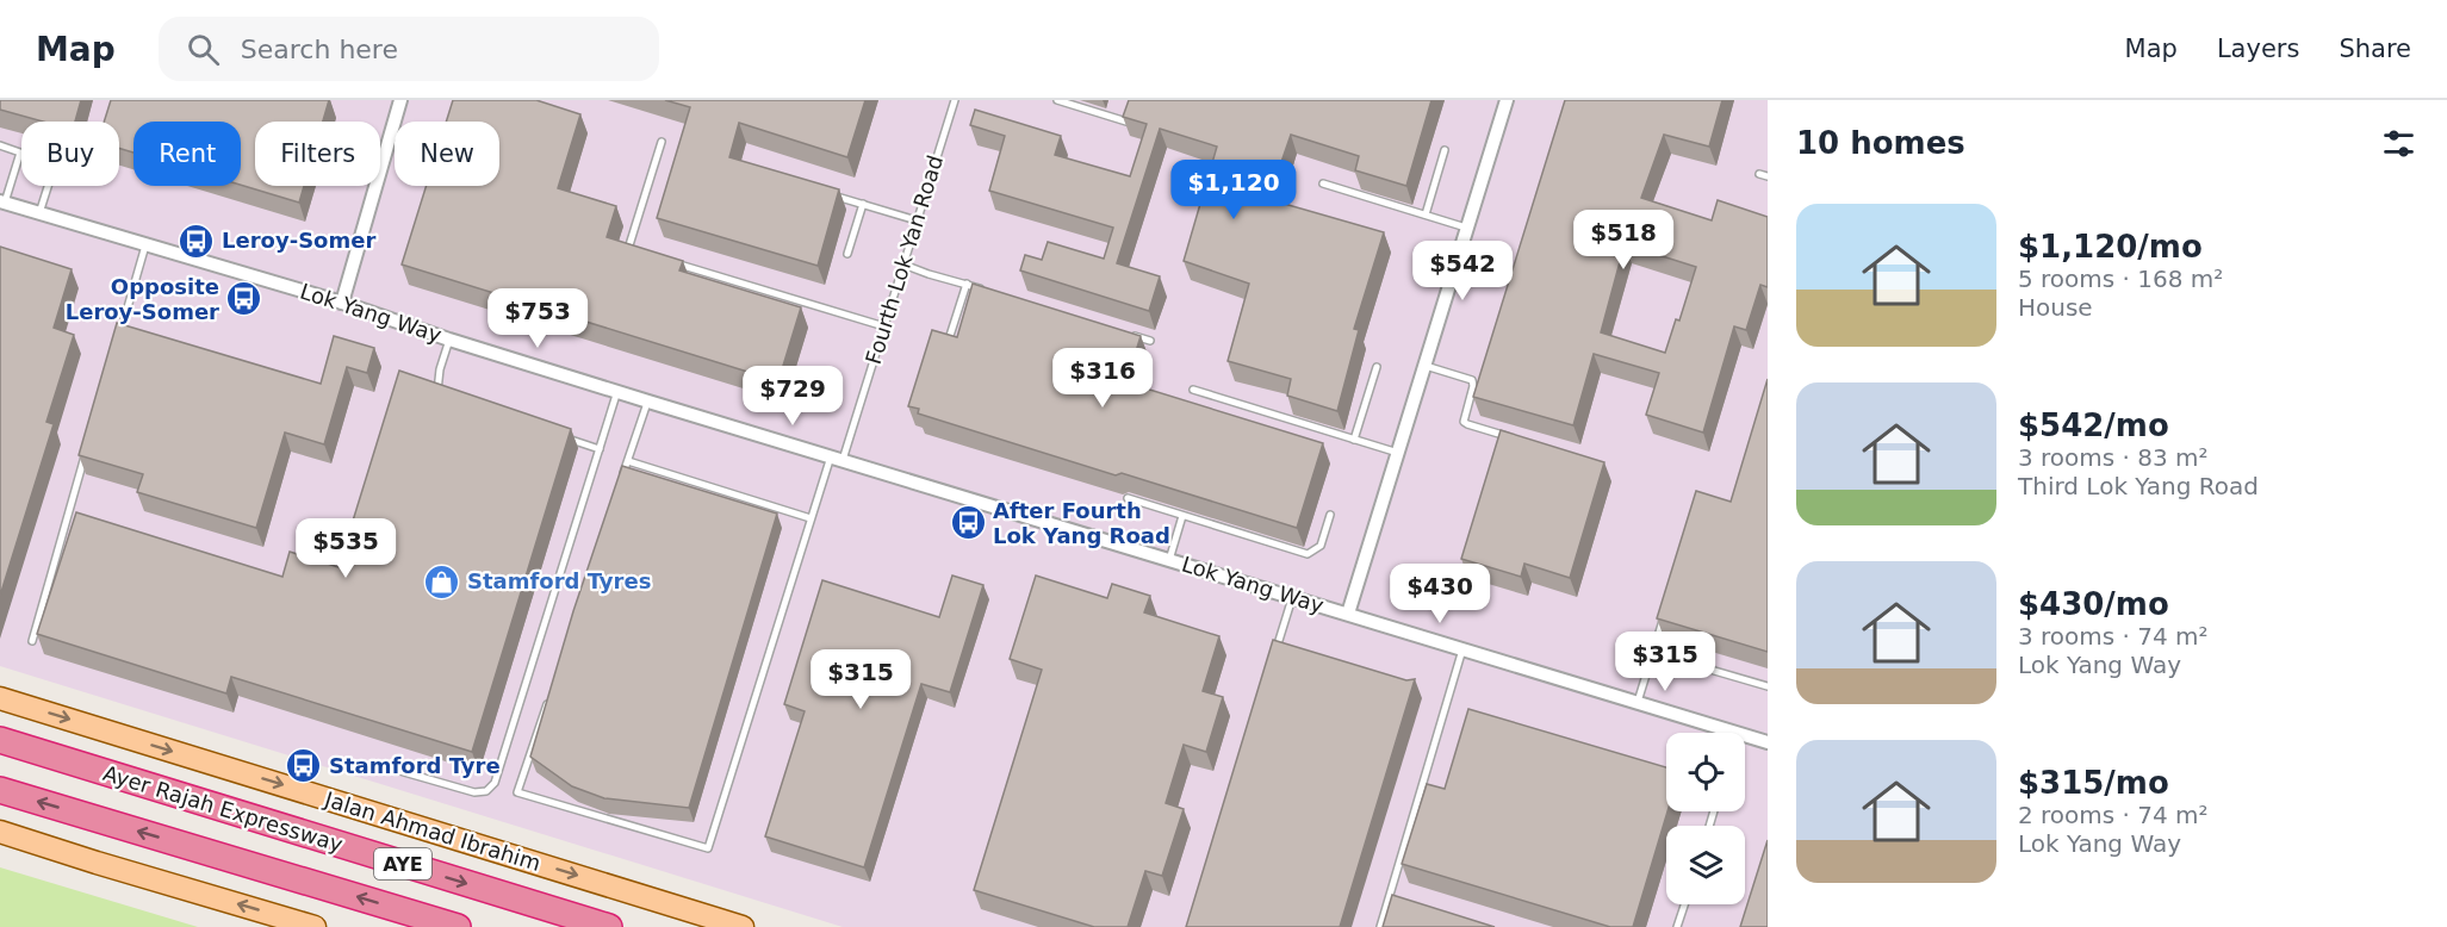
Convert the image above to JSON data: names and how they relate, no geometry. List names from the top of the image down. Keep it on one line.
{"streets":{"highway":["Ayer Rajah Expressway","AYE"],"main road":["Jalan Ahmad Ibrahim"],"street":["Lok Yang Way"],"lane":["Fourth Lok Yan Road"]},"crossings":[["Fourth Lok Yan Road","Lok Yang Way"]],"places":{"bus stop":["Leroy-Somer","Opposite Leroy-Somer","After Fourth Lok Yang Road","Stamford Tyre"],"shop":["Stamford Tyres"]},"page":{"header":"Map","search":"Search here","nav":["Map","Layers","Share"],"heading":"10 homes","chip":["Buy","Rent","Filters","New"],"price":["$1,120","$518","$542","$753","$316","$729","$535","$430","$315","$315"],"list":[{"name":"$1,120/mo","note":"5 rooms · 168 m² · House"},{"name":"$542/mo","note":"3 rooms · 83 m² · Third Lok Yang Road"},{"name":"$430/mo","note":"3 rooms · 74 m² · Lok Yang Way"},{"name":"$315/mo","note":"2 rooms · 74 m² · Lok Yang Way"}]}}
